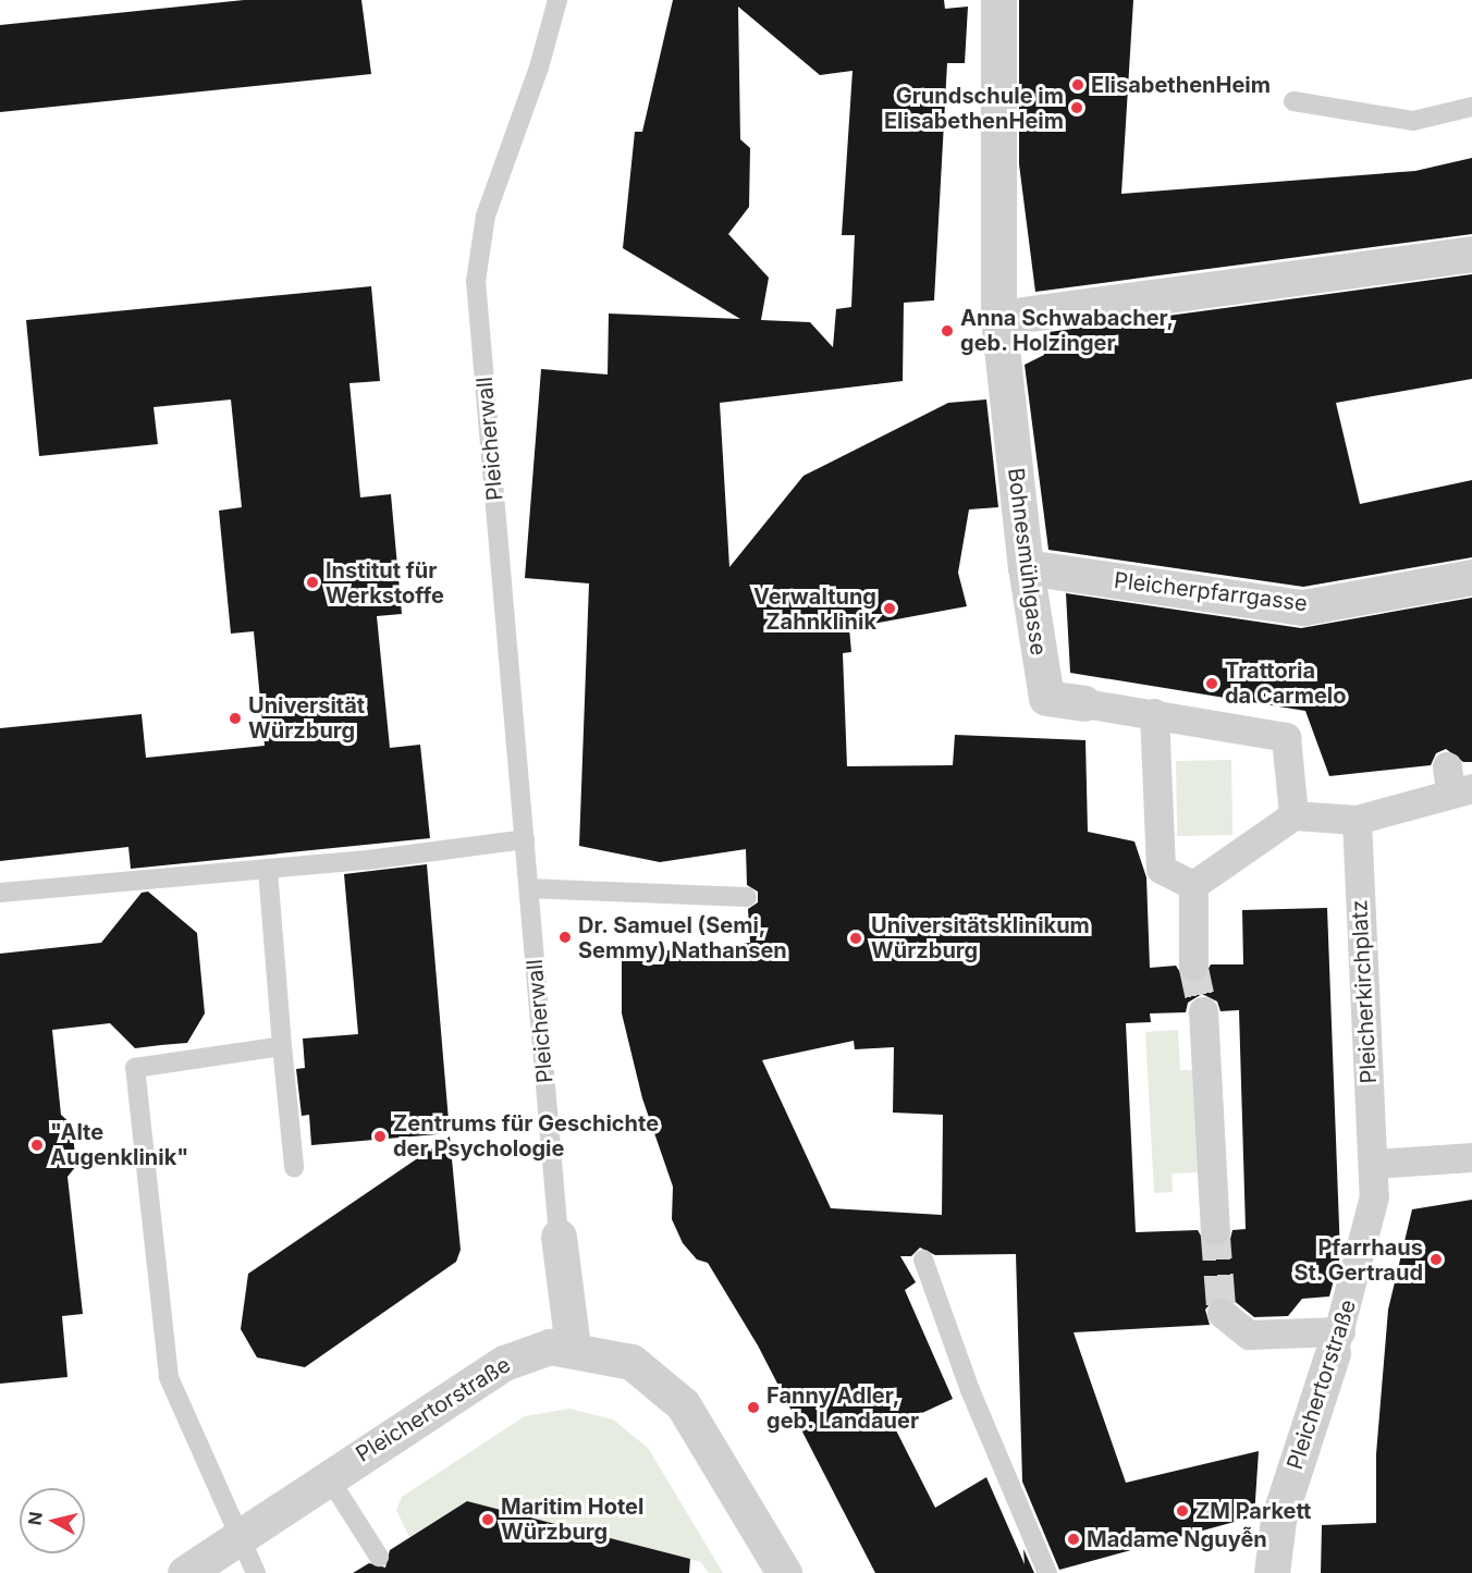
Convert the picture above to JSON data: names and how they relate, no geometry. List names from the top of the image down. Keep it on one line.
{"streets":{"street":["Pleicherwall","Bohnesmühlgasse","Pleicherpfarrgasse","Pleicherkirchplatz","Pleichertorstraße"]},"crossings":[["Pleicherwall","Pleichertorstraße"],["Bohnesmühlgasse","Pleicherpfarrgasse"],["Pleicherkirchplatz","Pleichertorstraße"]],"places":["ElisabethenHeim","Grundschule im ElisabethenHeim","Anna Schwabacher, geb. Holzinger","Institut für Werkstoffe","Verwaltung Zahnklinik","Trattoria da Carmelo","Universität Würzburg","Dr. Samuel (Semi, Semmy) Nathansen","Universitätsklinikum Würzburg","Zentrums für Geschichte der Psychologie","\"Alte Augenklinik\"","Pfarrhaus St. Gertraud","Fanny Adler, geb. Landauer","ZM Parkett","Maritim Hotel Würzburg","Madame Nguyễn"],"north":"left"}
